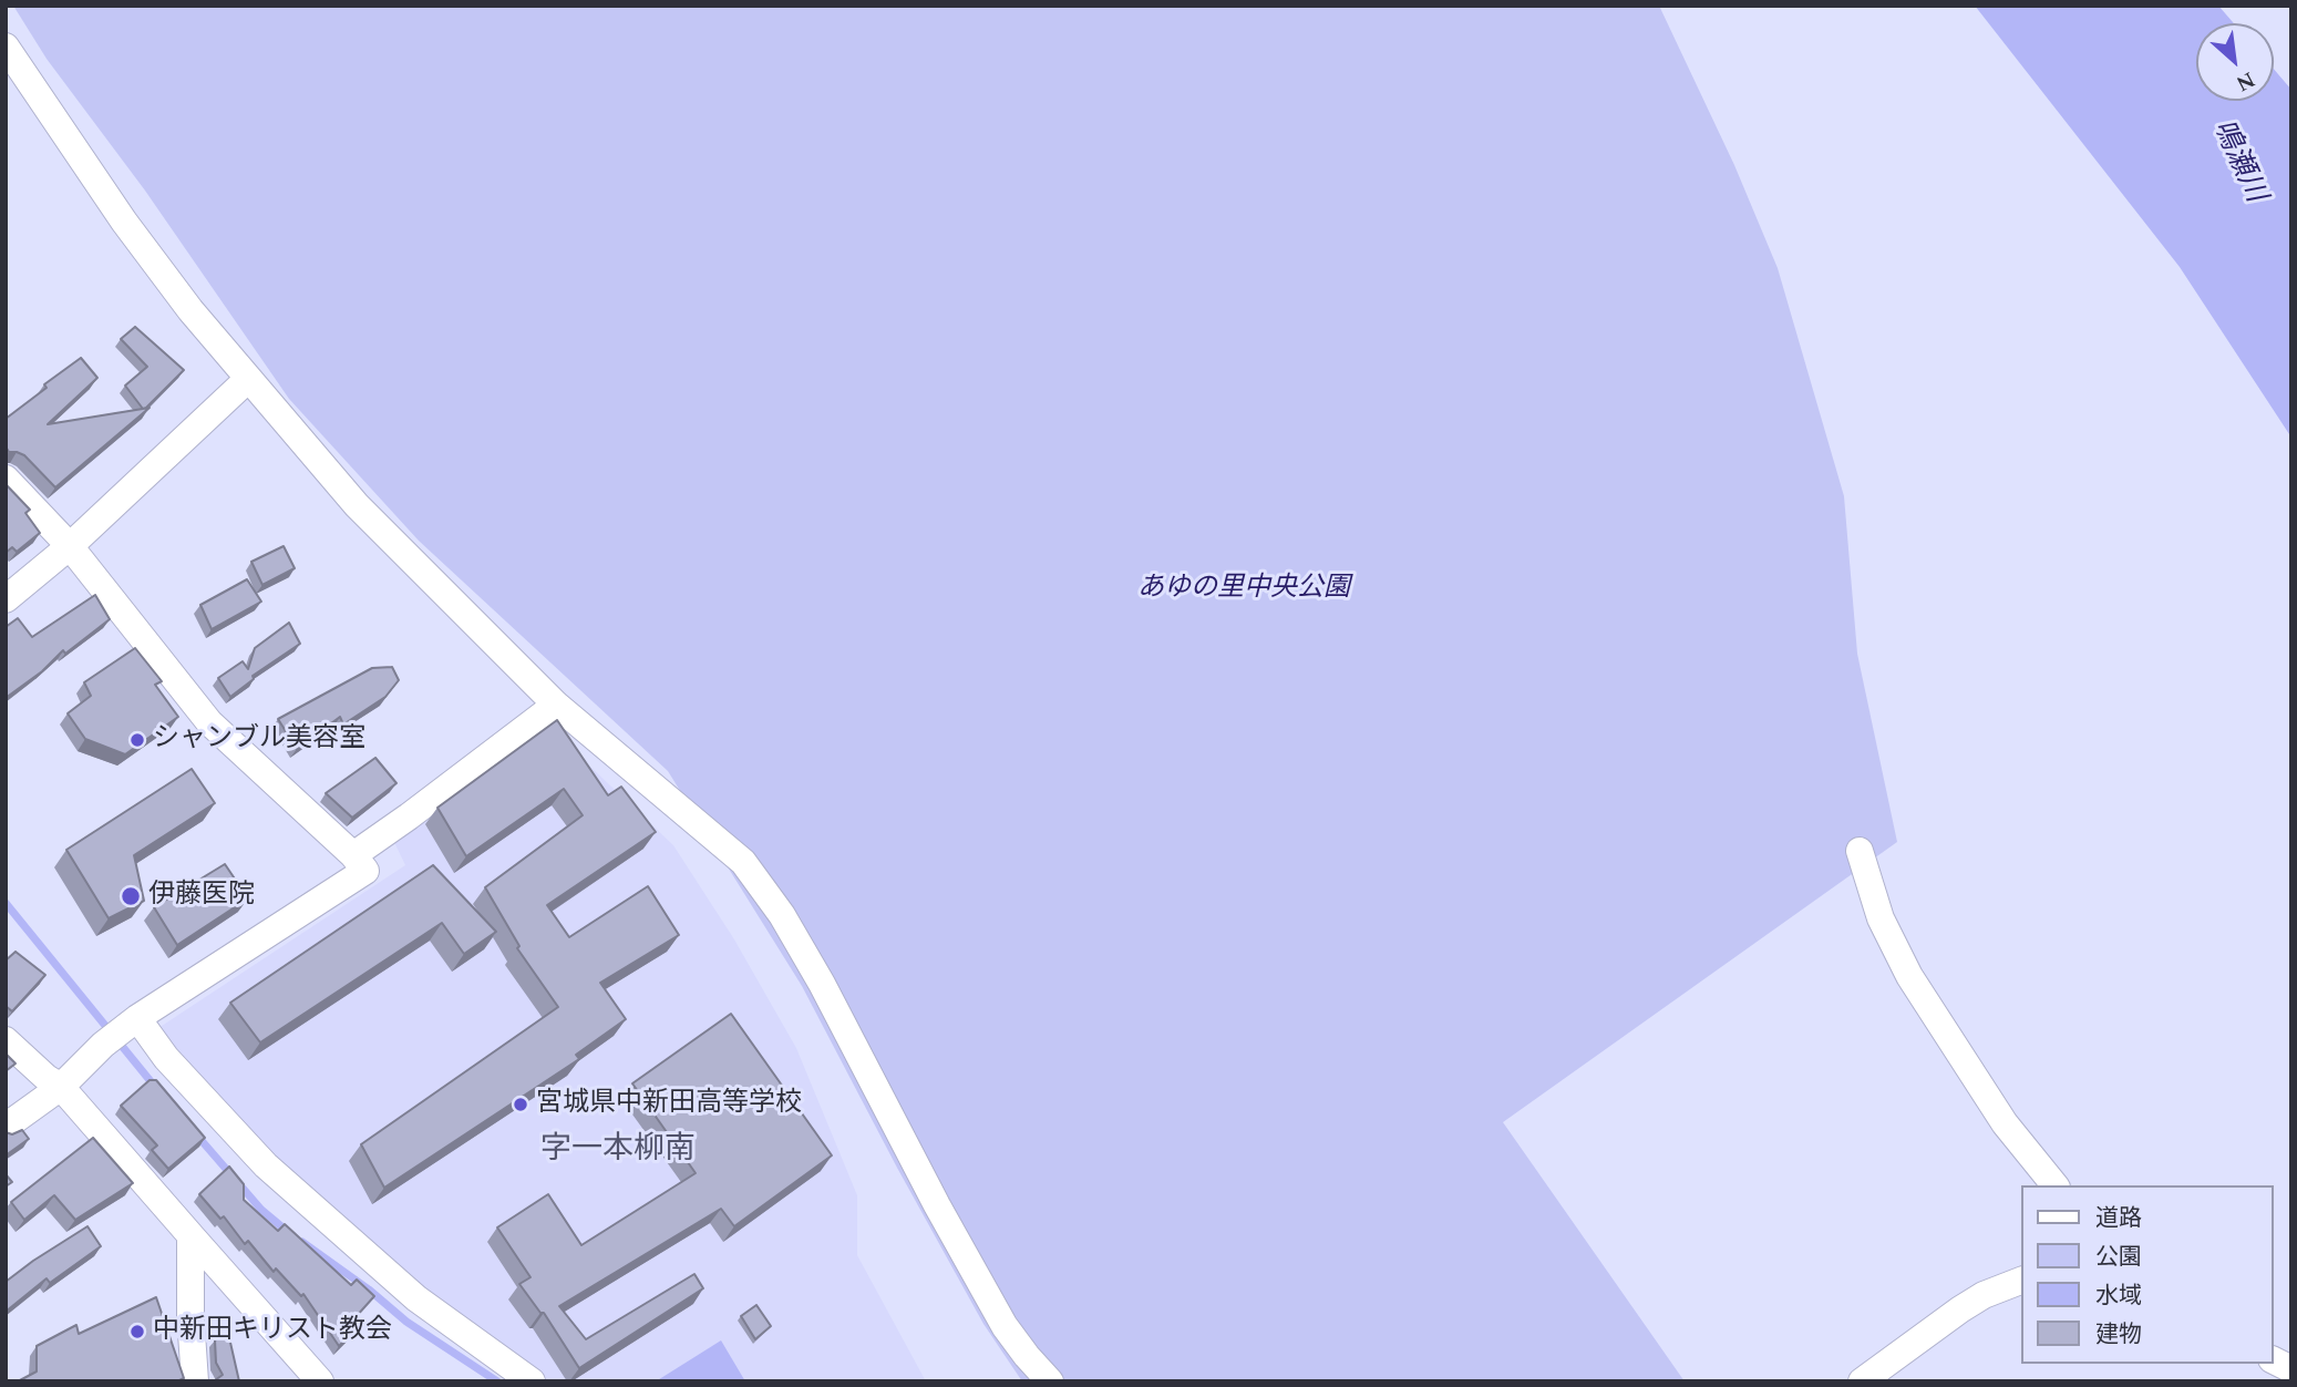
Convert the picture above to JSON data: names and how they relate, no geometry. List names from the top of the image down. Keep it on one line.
{"districts":["字一本柳南"],"water":["鳴瀬川"],"parks":["あゆの里中央公園"],"places":["シャンブル美容室","伊藤医院","宮城県中新田高等学校","中新田キリスト教会"],"legend":["道路","公園","水域","建物"],"north":"bottom right"}
